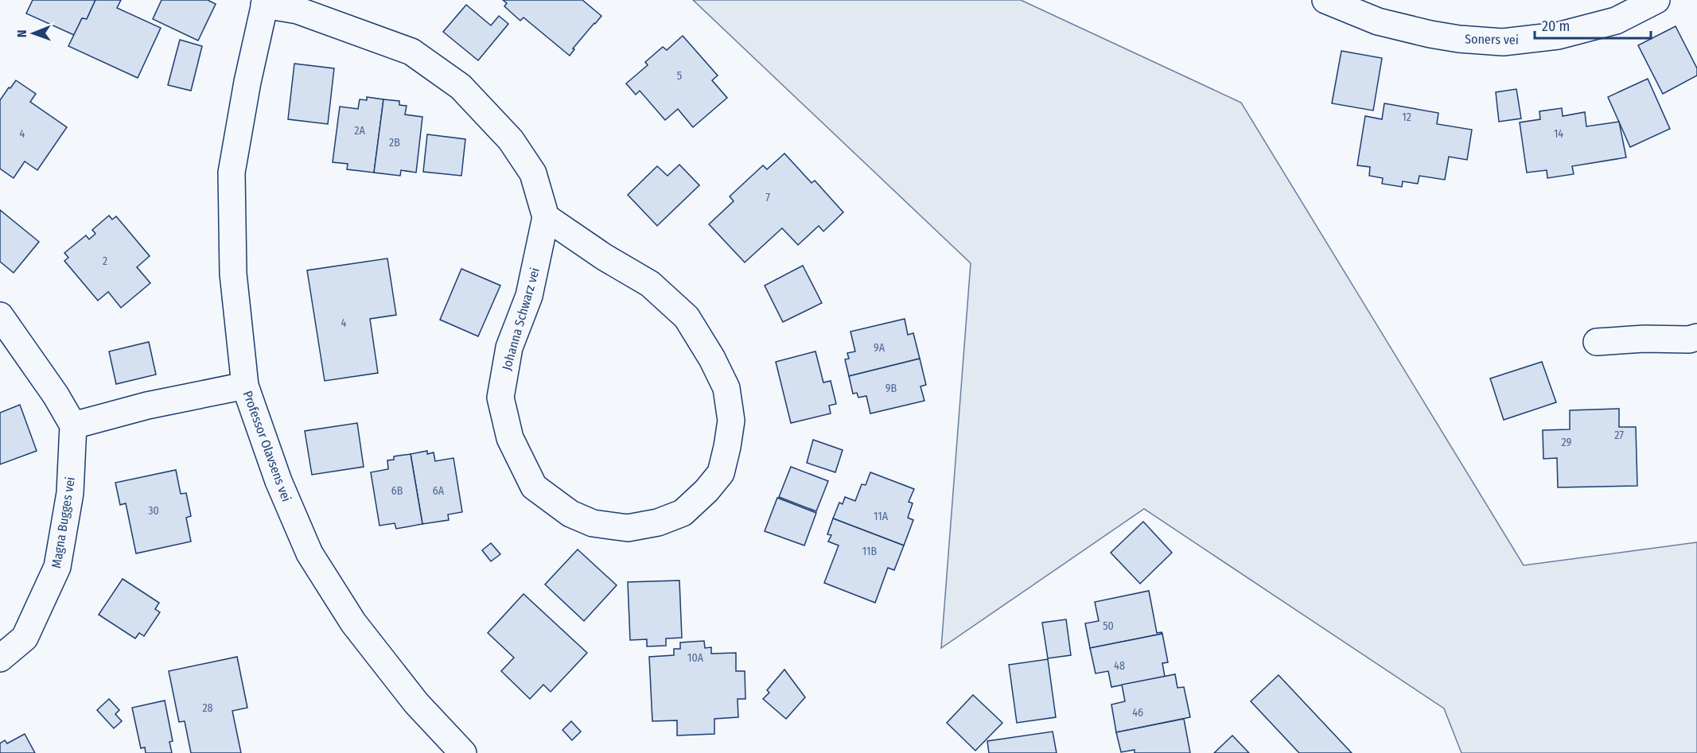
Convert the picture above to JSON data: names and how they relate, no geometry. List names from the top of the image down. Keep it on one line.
{"streets":{"street":["Soners vei","Johanna Schwarz vei","Professor Olavsens vei","Magna Bugges vei"]},"crossings":[["Johanna Schwarz vei","Professor Olavsens vei"]],"house_numbers":["5","12","2A","4","14","2B","7","2","4","9A","9B","27","29","6B","6A","30","11A","11B","50","10A","48","28","46"],"scale_bar":"20 m","north":"left"}
